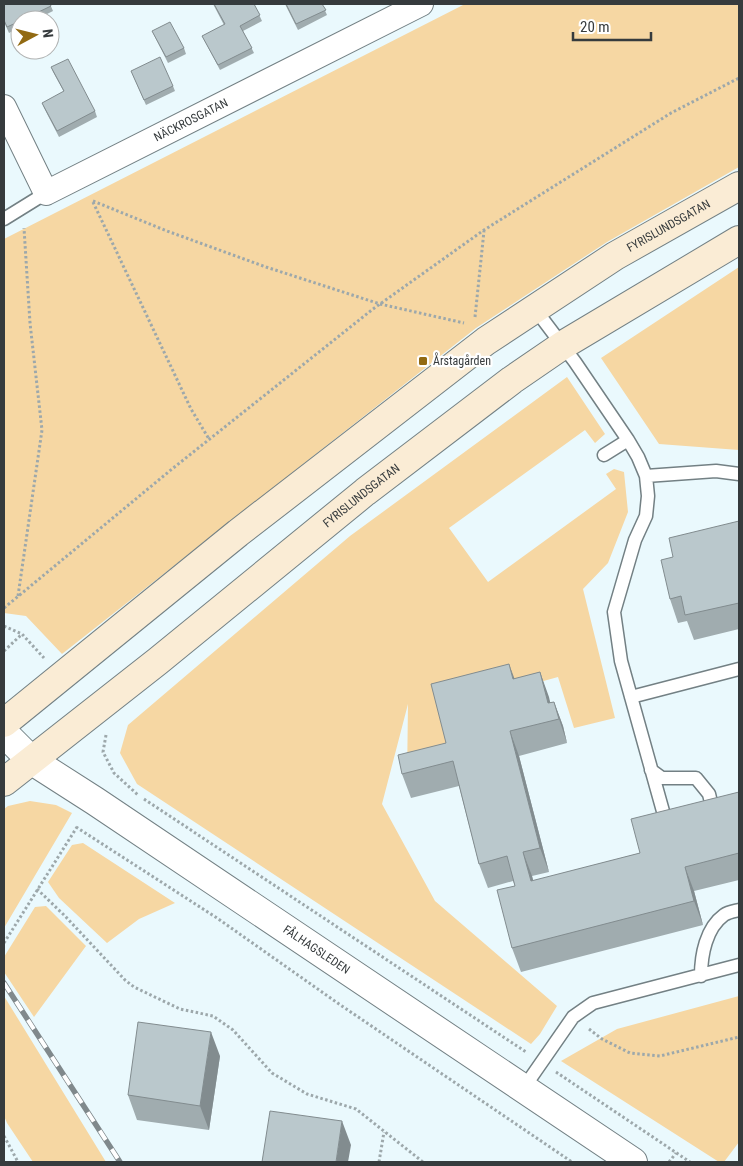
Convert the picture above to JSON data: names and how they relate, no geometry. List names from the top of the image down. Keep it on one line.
{"streets":{"main road":["FYRISLUNDSGATAN"],"street":["NÄCKROSGATAN","FÅLHAGSLEDEN"]},"crossings":[["FYRISLUNDSGATAN","FÅLHAGSLEDEN"]],"places":{"transit":["Årstagården"]},"scale_bar":"20 m","north":"right"}
